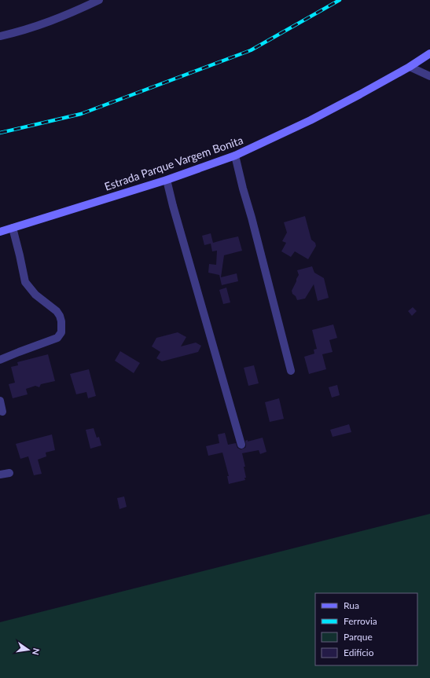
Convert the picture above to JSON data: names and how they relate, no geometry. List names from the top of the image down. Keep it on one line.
{"streets":{"main road":["Estrada Parque Vargem Bonita"]},"legend":["Rua","Ferrovia","Parque","Edifício"],"north":"right"}
